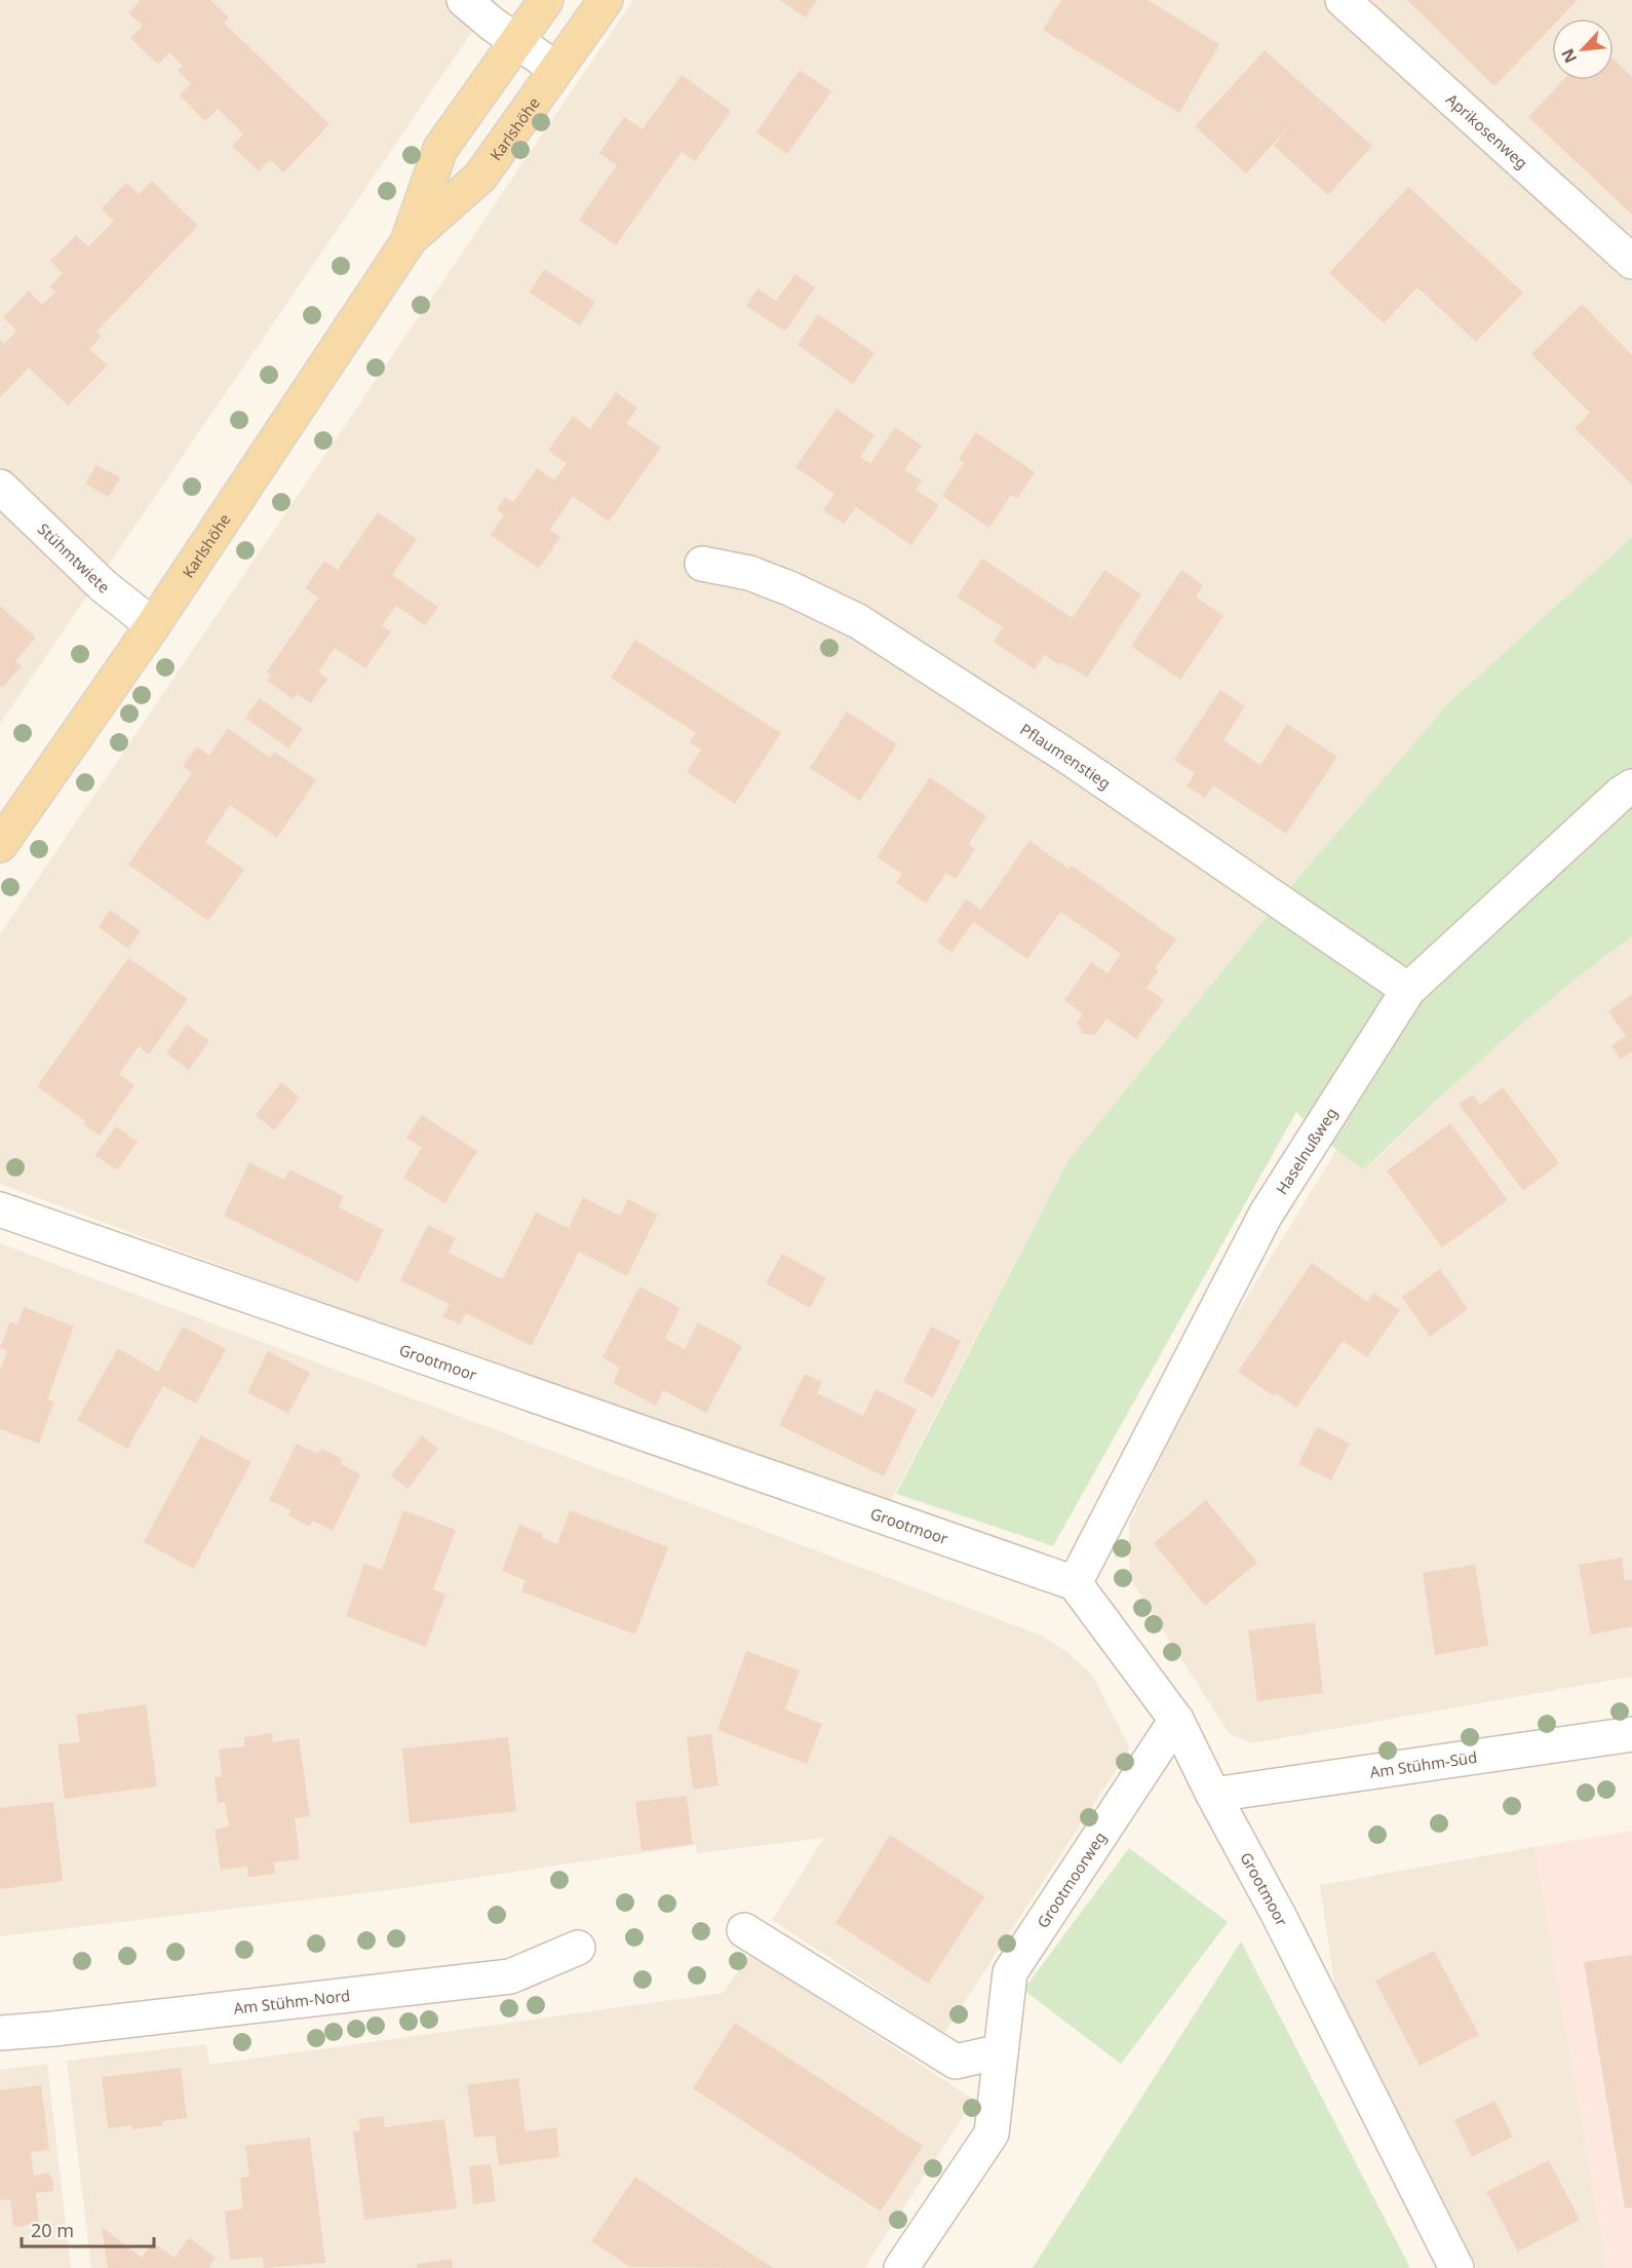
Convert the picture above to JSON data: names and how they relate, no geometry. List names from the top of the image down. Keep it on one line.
{"streets":{"main road":["Karlshöhe"],"street":["Aprikosenweg","Stühmtwiete","Pflaumenstieg","Haselnußweg","Grootmoor","Am Stühm-Süd","Grootmoorweg","Am Stühm-Nord"]},"crossings":[["Karlshöhe","Stühmtwiete"],["Pflaumenstieg","Haselnußweg"],["Haselnußweg","Grootmoor"],["Grootmoor","Am Stühm-Süd"],["Grootmoor","Grootmoorweg"]],"scale_bar":"20 m","north":"bottom left"}
